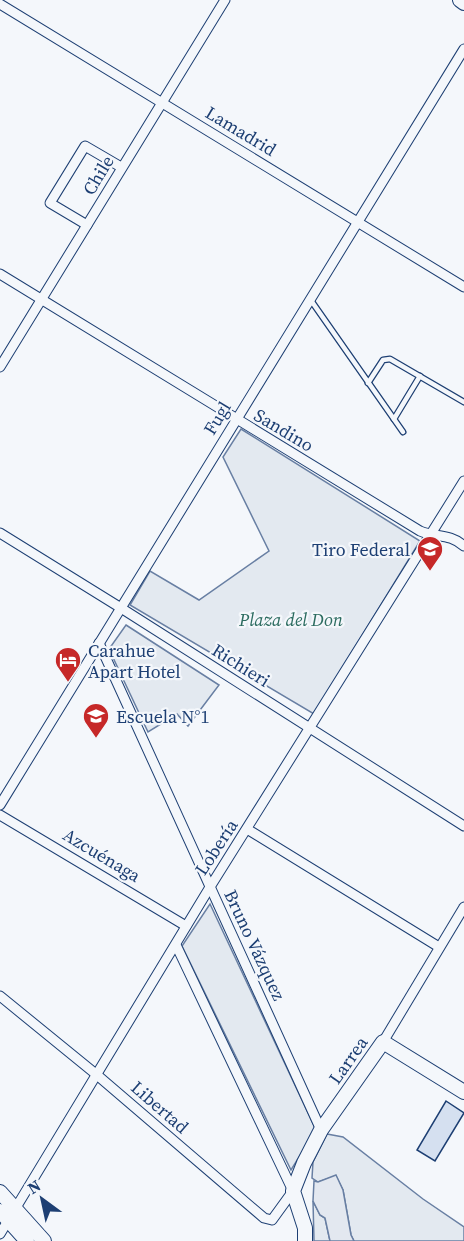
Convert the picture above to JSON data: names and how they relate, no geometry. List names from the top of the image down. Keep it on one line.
{"streets":{"main road":["Larrea"],"street":["Lamadrid","Chile","Fugl","Sandino","Richieri","Lobería","Azcuénaga","Bruno Vázquez","Libertad"]},"crossings":[["Lamadrid","Chile"],["Lamadrid","Fugl"],["Chile","Sandino"],["Fugl","Sandino"],["Fugl","Richieri"],["Fugl","Bruno Vázquez"],["Sandino","Lobería"],["Richieri","Lobería"],["Lobería","Azcuénaga"],["Lobería","Bruno Vázquez"],["Lobería","Libertad"],["Bruno Vázquez","Larrea"],["Larrea","Libertad"]],"parks":["Plaza del Don"],"places":{"school or university":["Tiro Federal","Escuela N°1"],"hotel":["Carahue Apart Hotel"]},"north":"top left"}
